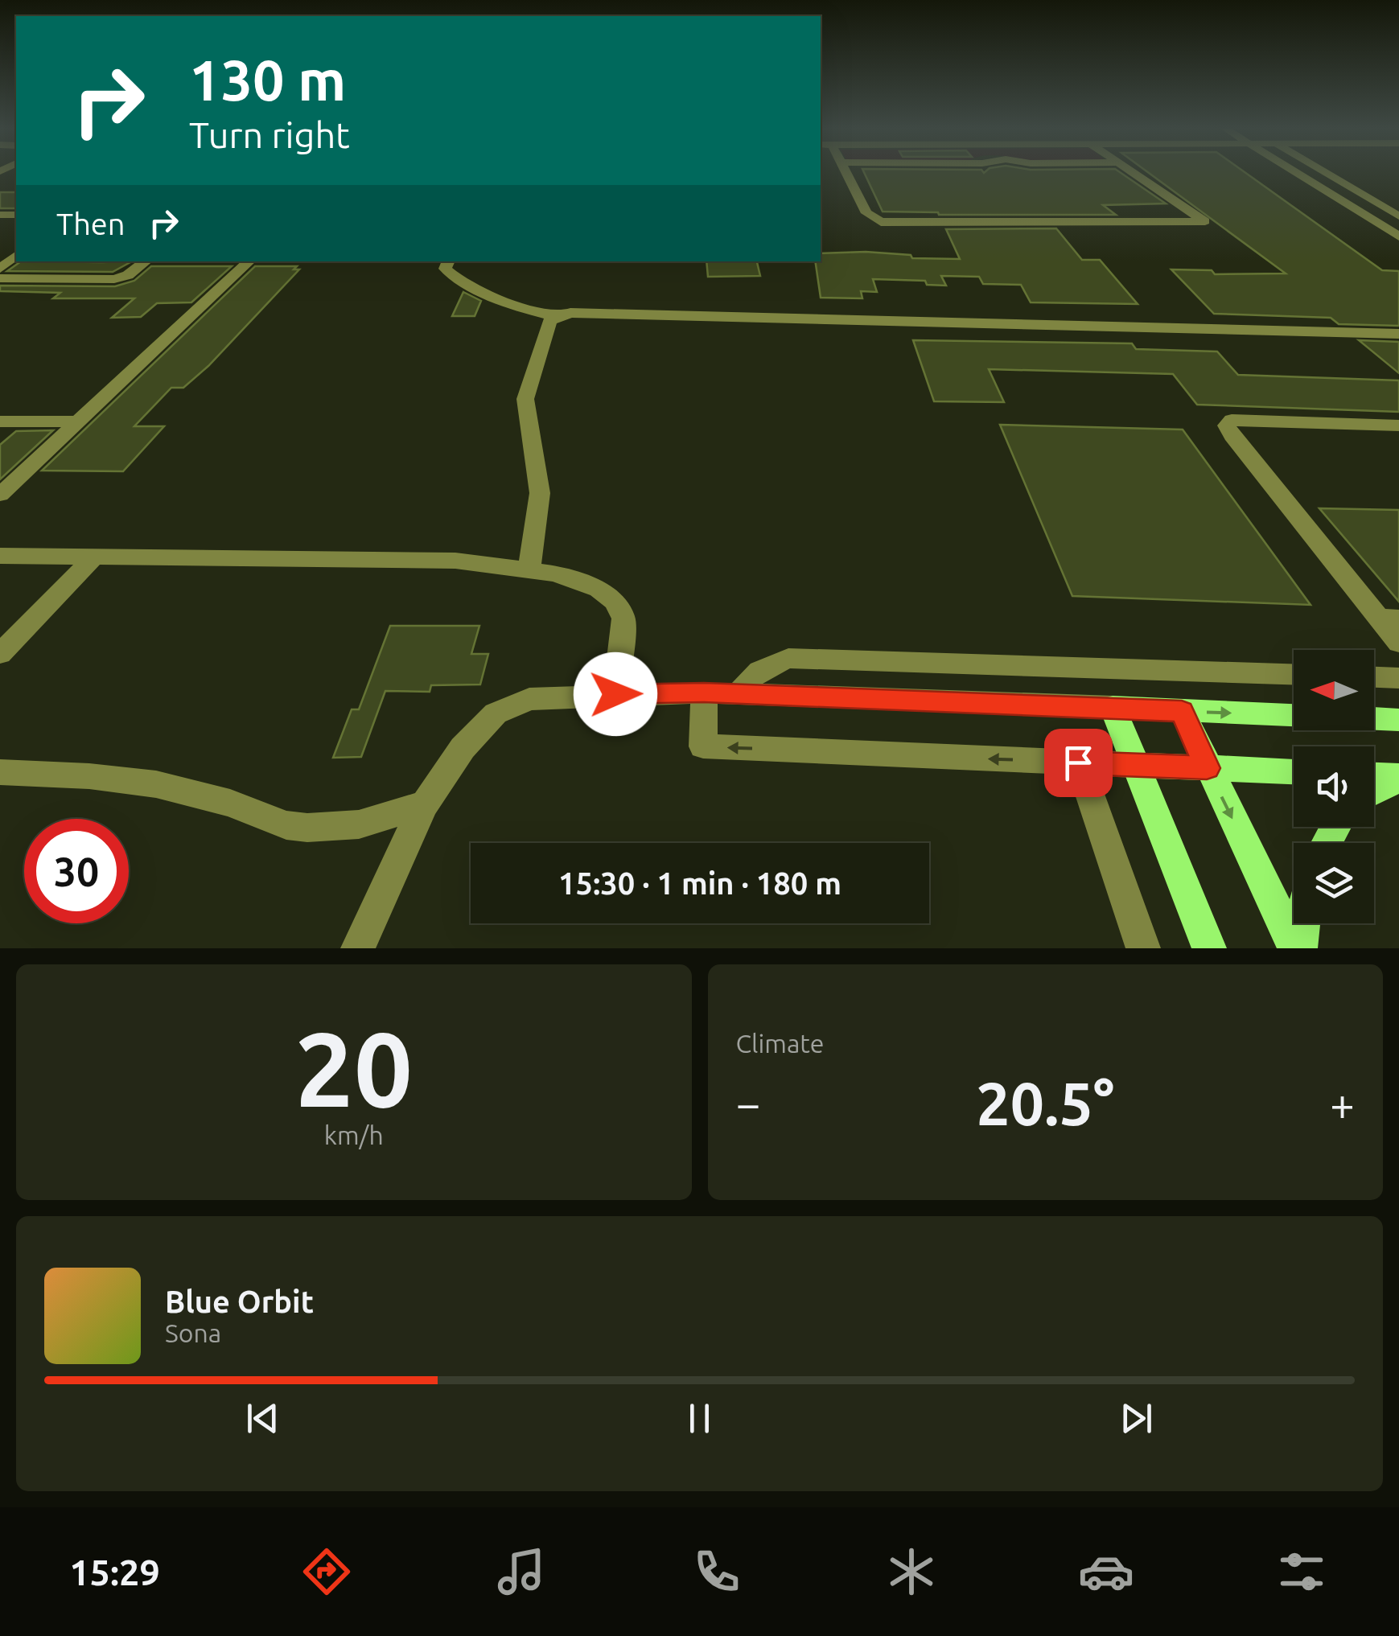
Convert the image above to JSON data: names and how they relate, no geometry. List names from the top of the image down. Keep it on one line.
{"north":"left","page":{"turn":["130 m","Turn right"],"then":"Then","limit":"30","trip":"15:30 · 1 min · 180 m","tile":[["20","km/h"],"Climate"],"heat":["−","20.5°","+"],"song":["Blue Orbit","Sona"],"tabs":"15:29"}}
